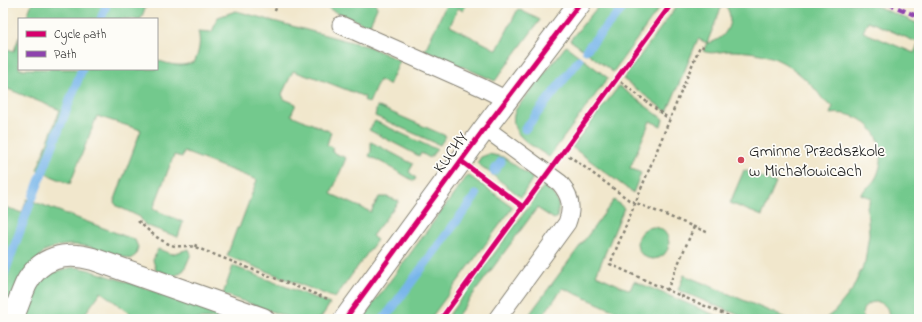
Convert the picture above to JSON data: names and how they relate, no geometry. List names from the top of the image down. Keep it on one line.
{"streets":{"street":["KUCHY"]},"places":["Gminne Przedszkole w Michałowicach"],"legend":["Cycle path","Path"]}
